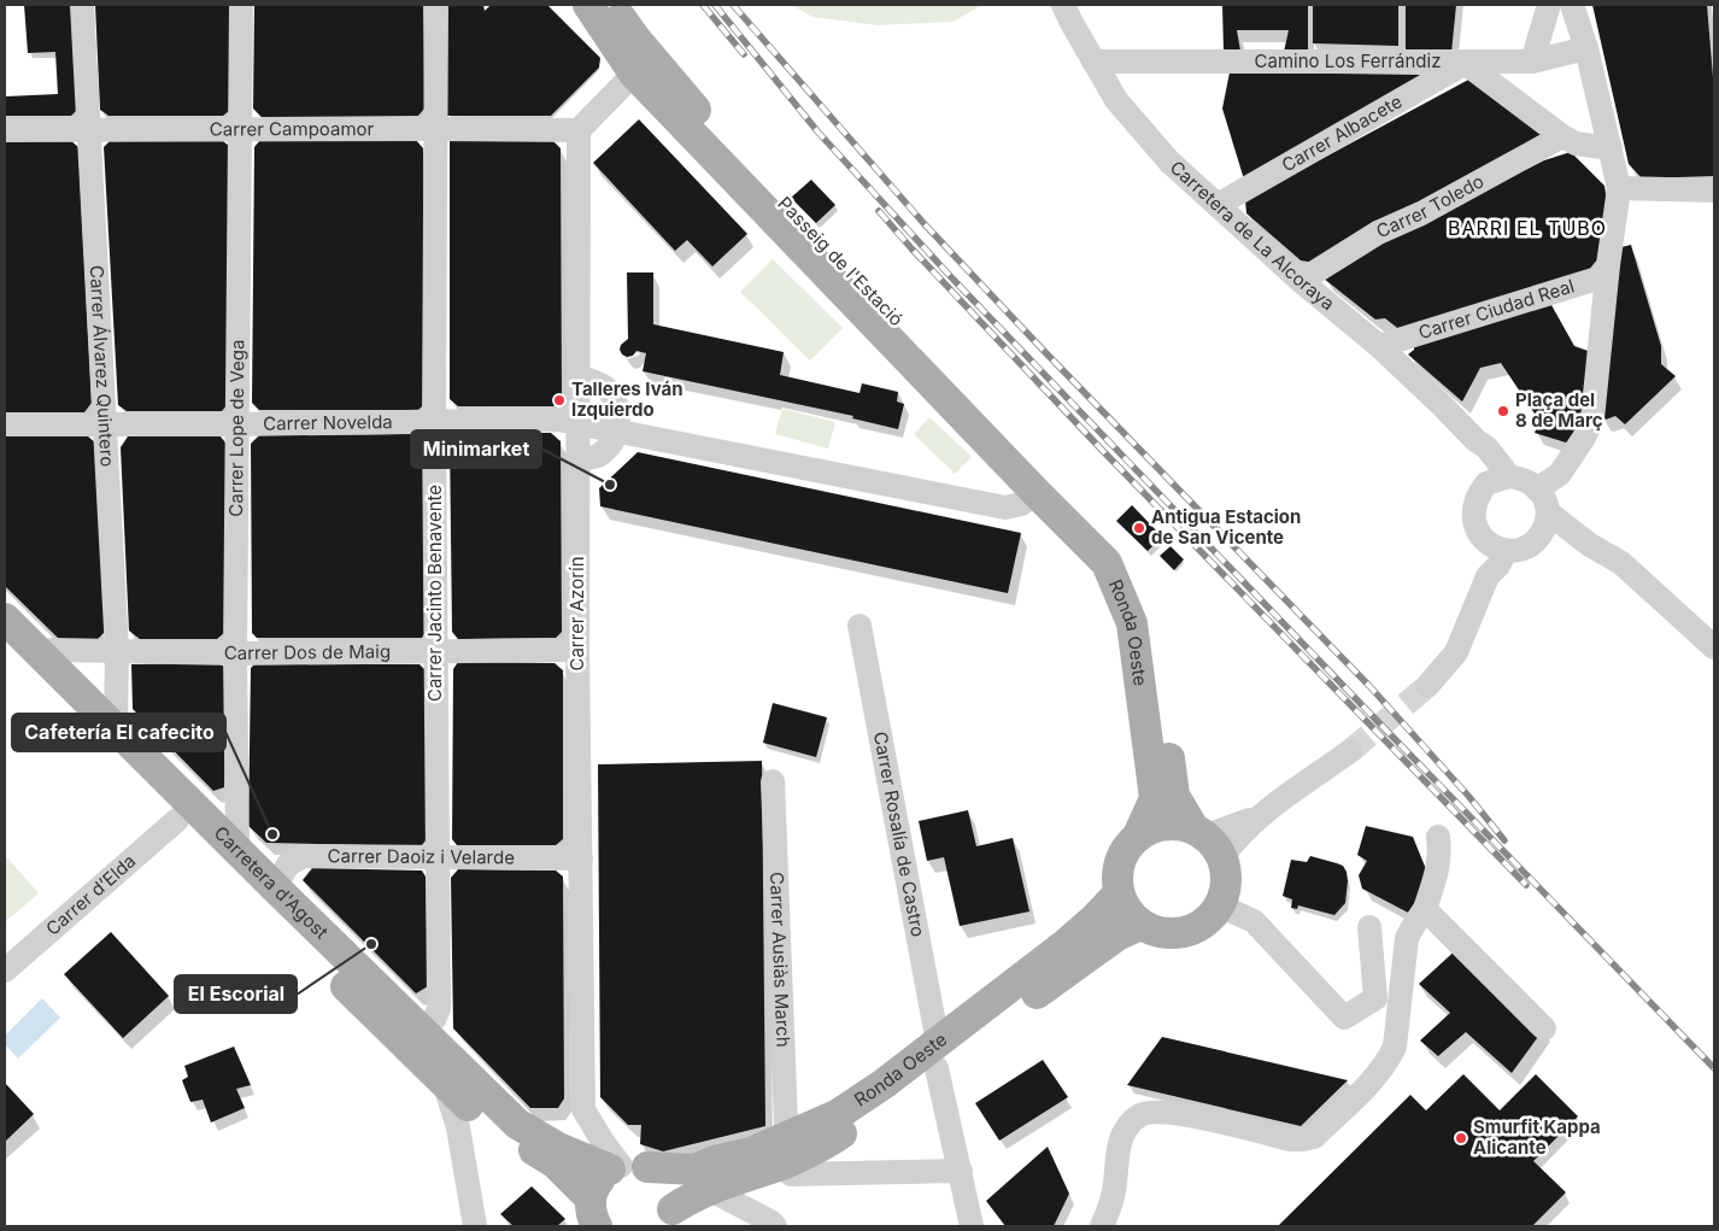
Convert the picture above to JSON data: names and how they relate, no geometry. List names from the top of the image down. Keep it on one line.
{"streets":{"main road":["Passeig de l'Estació","Ronda Oeste","Carretera d'Agost"],"street":["Camino Los Ferrándiz","Carrer Campoamor","Carrer Albacete","Carrer Toledo","Carretera de La Alcoraya","Carrer Ciudad Real","Carrer Álvarez Quintero","Carrer Novelda","Carrer Lope de Vega","Carrer Jacinto Benavente","Carrer Azorín","Carrer Dos de Maig","Carrer Rosalía de Castro","Carrer Daoiz i Velarde","Carrer d’Elda","Carrer Ausiàs March"]},"crossings":[["Camino Los Ferrándiz","Carrer Albacete"],["Camino Los Ferrándiz","Carrer Toledo"],["Camino Los Ferrándiz","Carretera de La Alcoraya"],["Carrer Campoamor","Carrer Álvarez Quintero"],["Carrer Campoamor","Carrer Lope de Vega"],["Carrer Campoamor","Carrer Jacinto Benavente"],["Carrer Campoamor","Carrer Azorín"],["Carrer Albacete","Carretera de La Alcoraya"],["Carrer Toledo","Carretera de La Alcoraya"],["Carretera de La Alcoraya","Carrer Ciudad Real"],["Passeig de l'Estació","Carrer Novelda"],["Passeig de l'Estació","Ronda Oeste"],["Carrer Álvarez Quintero","Carrer Novelda"],["Carrer Álvarez Quintero","Carrer Dos de Maig"],["Carrer Álvarez Quintero","Carretera d'Agost"],["Carrer Novelda","Carrer Lope de Vega"],["Carrer Novelda","Carrer Jacinto Benavente"],["Carrer Novelda","Carrer Azorín"],["Carrer Novelda","Ronda Oeste"],["Carrer Lope de Vega","Carrer Dos de Maig"],["Carrer Lope de Vega","Carretera d'Agost"],["Carrer Jacinto Benavente","Carrer Dos de Maig"],["Carrer Jacinto Benavente","Carrer Daoiz i Velarde"],["Carrer Jacinto Benavente","Carretera d'Agost"],["Carrer Azorín","Ronda Oeste"],["Carrer Azorín","Carrer Dos de Maig"],["Carrer Azorín","Carrer Daoiz i Velarde"],["Carrer Azorín","Carretera d'Agost"],["Ronda Oeste","Carrer Rosalía de Castro"],["Ronda Oeste","Carretera d'Agost"],["Ronda Oeste","Carrer Ausiàs March"],["Carrer Dos de Maig","Carretera d'Agost"],["Carrer Daoiz i Velarde","Carretera d'Agost"],["Carretera d'Agost","Carrer d’Elda"]],"districts":["BARRI EL TUBO"],"places":["Talleres Iván Izquierdo","Plaça del 8 de Març","Minimarket","Antigua Estacion de San Vicente","Cafetería El cafecito","El Escorial","Smurfit Kappa Alicante"]}
